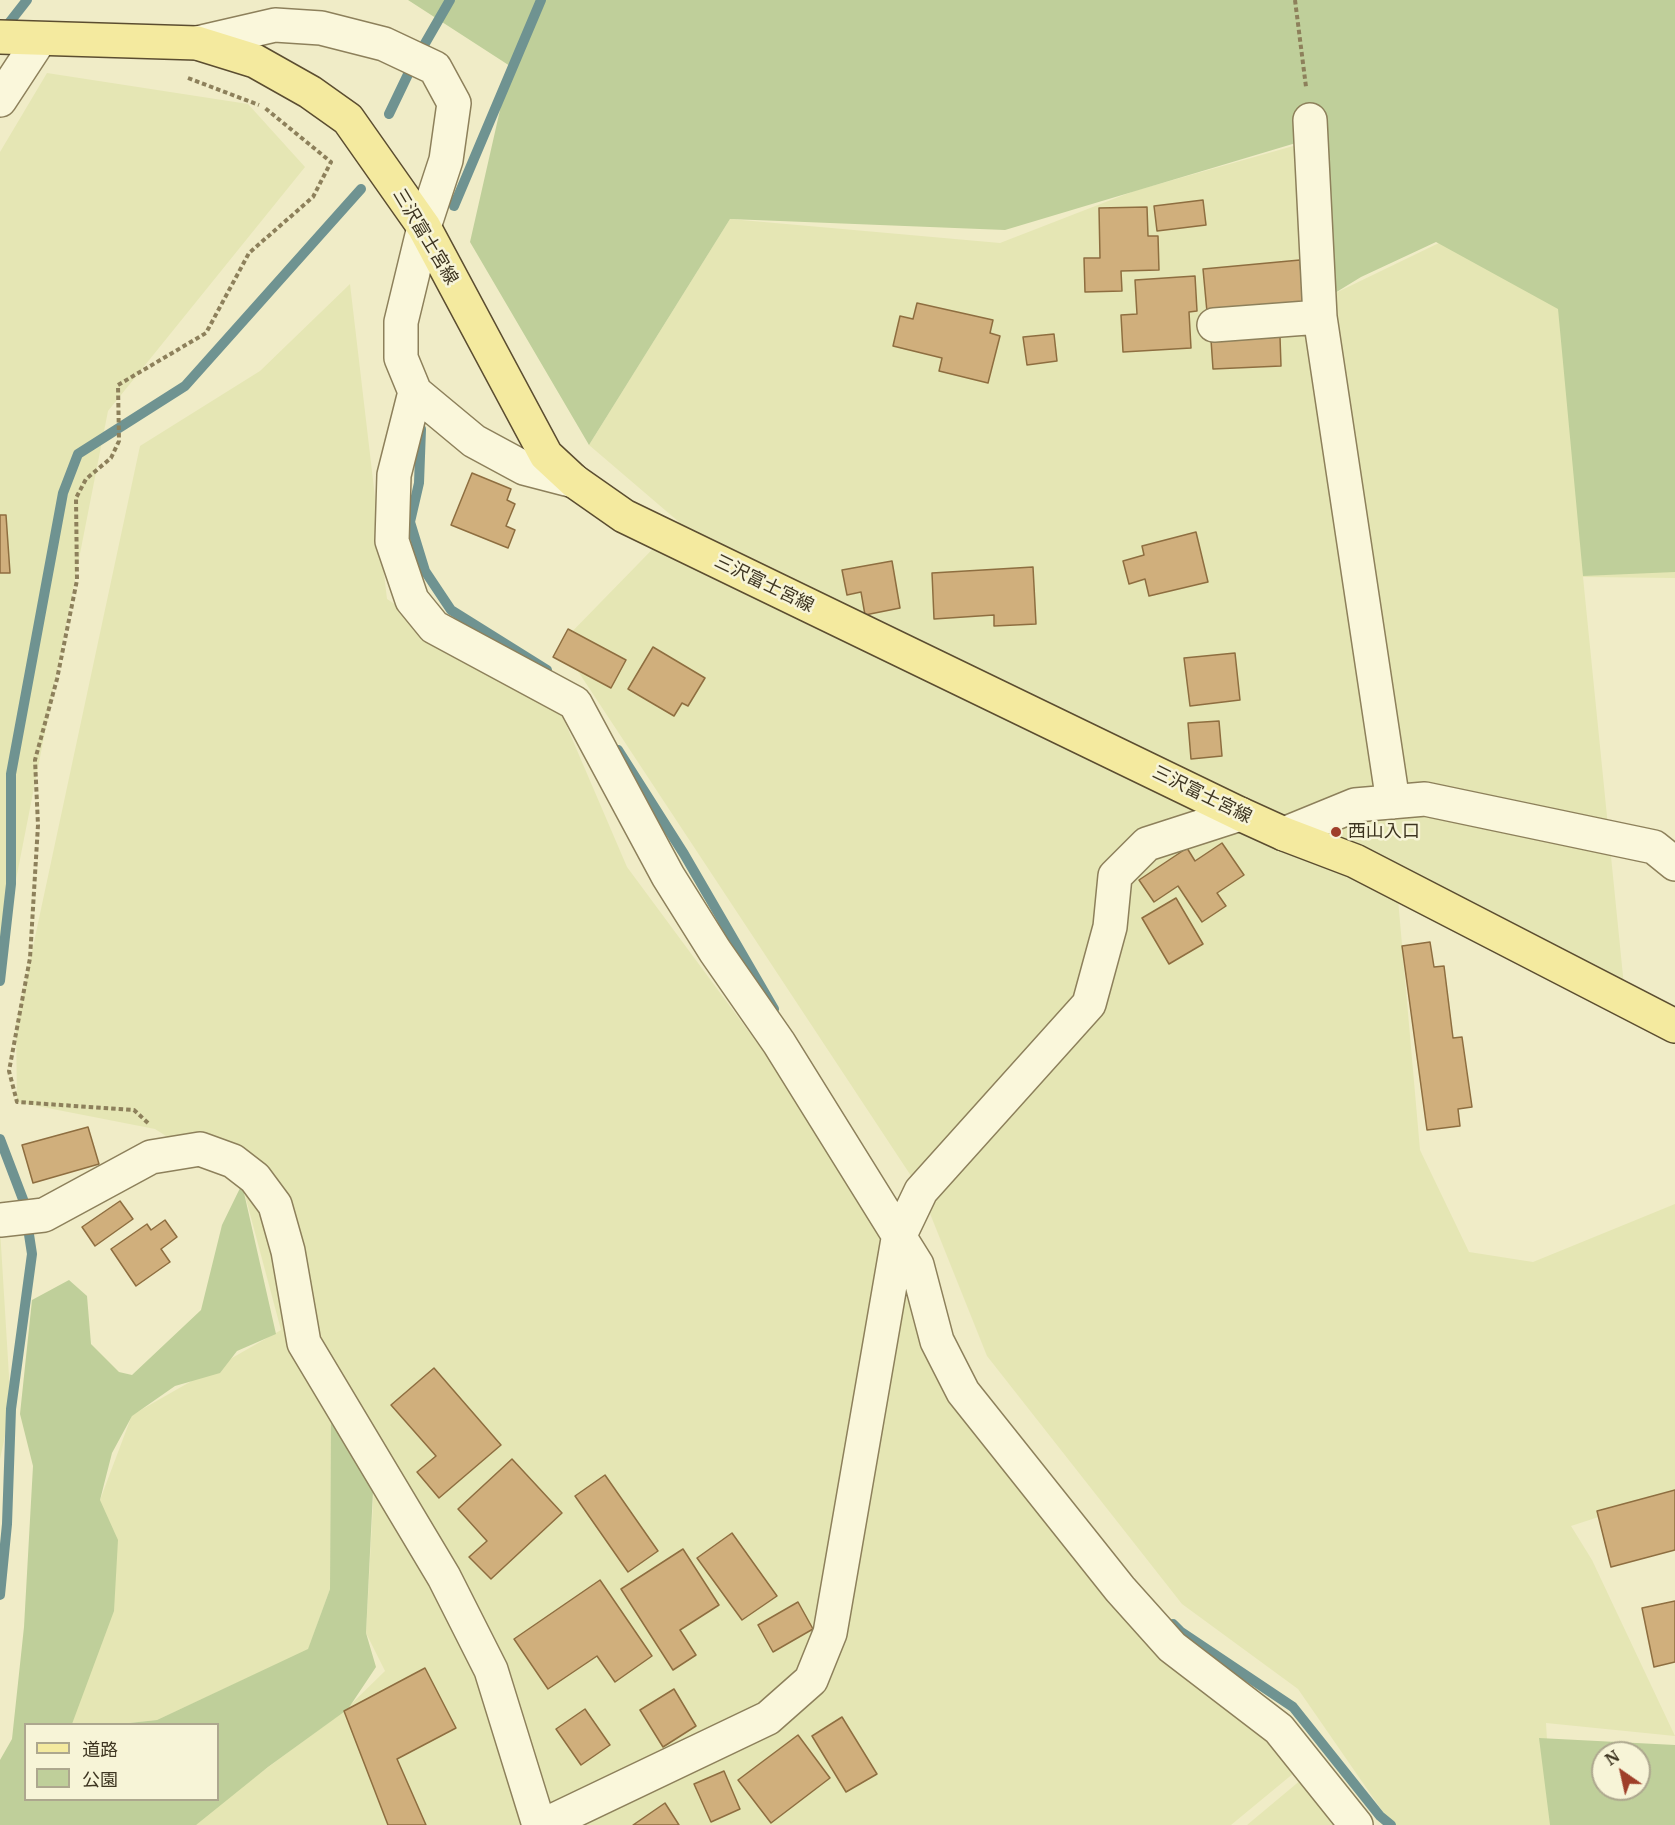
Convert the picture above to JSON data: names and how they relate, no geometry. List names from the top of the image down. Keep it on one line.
{"streets":{"main road":["三沢富士宮線"]},"places":["西山入口"],"legend":["道路","公園"],"north":"top left"}
